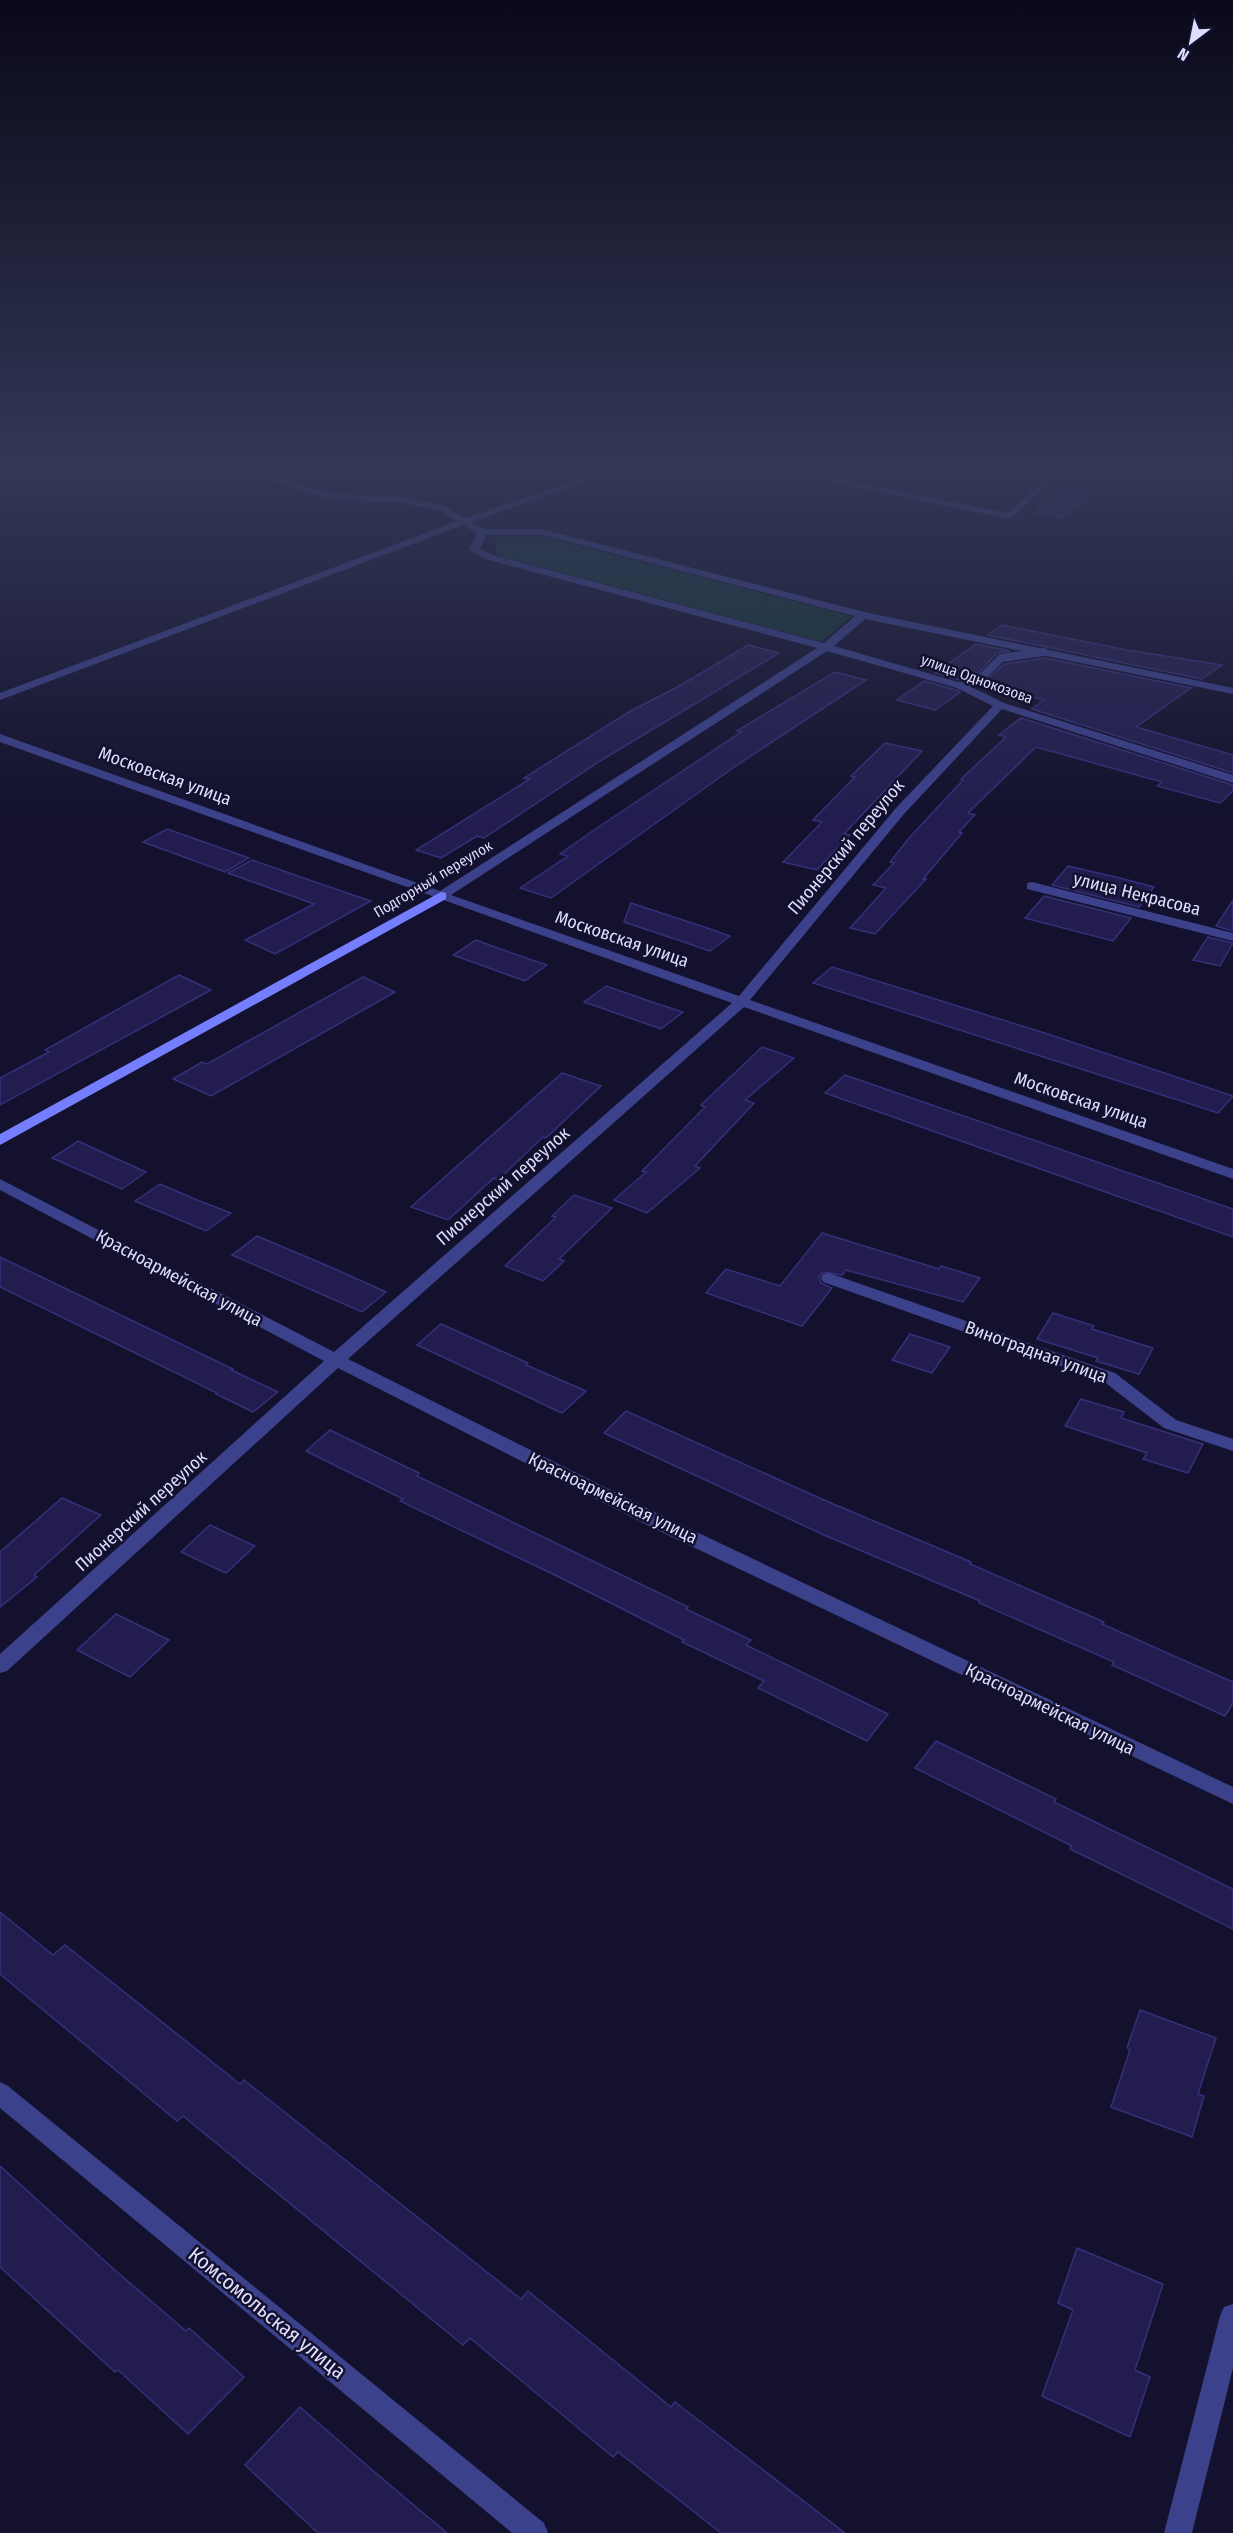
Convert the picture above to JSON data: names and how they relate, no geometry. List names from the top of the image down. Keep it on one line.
{"streets":{"main road":["Подгорный переулок"],"street":["улица Однокозова","Московская улица","Пионерский переулок","улица Некрасова","Красноармейская улица","Виноградная улица","Комсомольская улица"]},"crossings":[["улица Однокозова","Пионерский переулок"],["улица Однокозова","Подгорный переулок"],["Московская улица","Пионерский переулок"],["Московская улица","Подгорный переулок"],["Пионерский переулок","Красноармейская улица"]],"north":"bottom left"}
